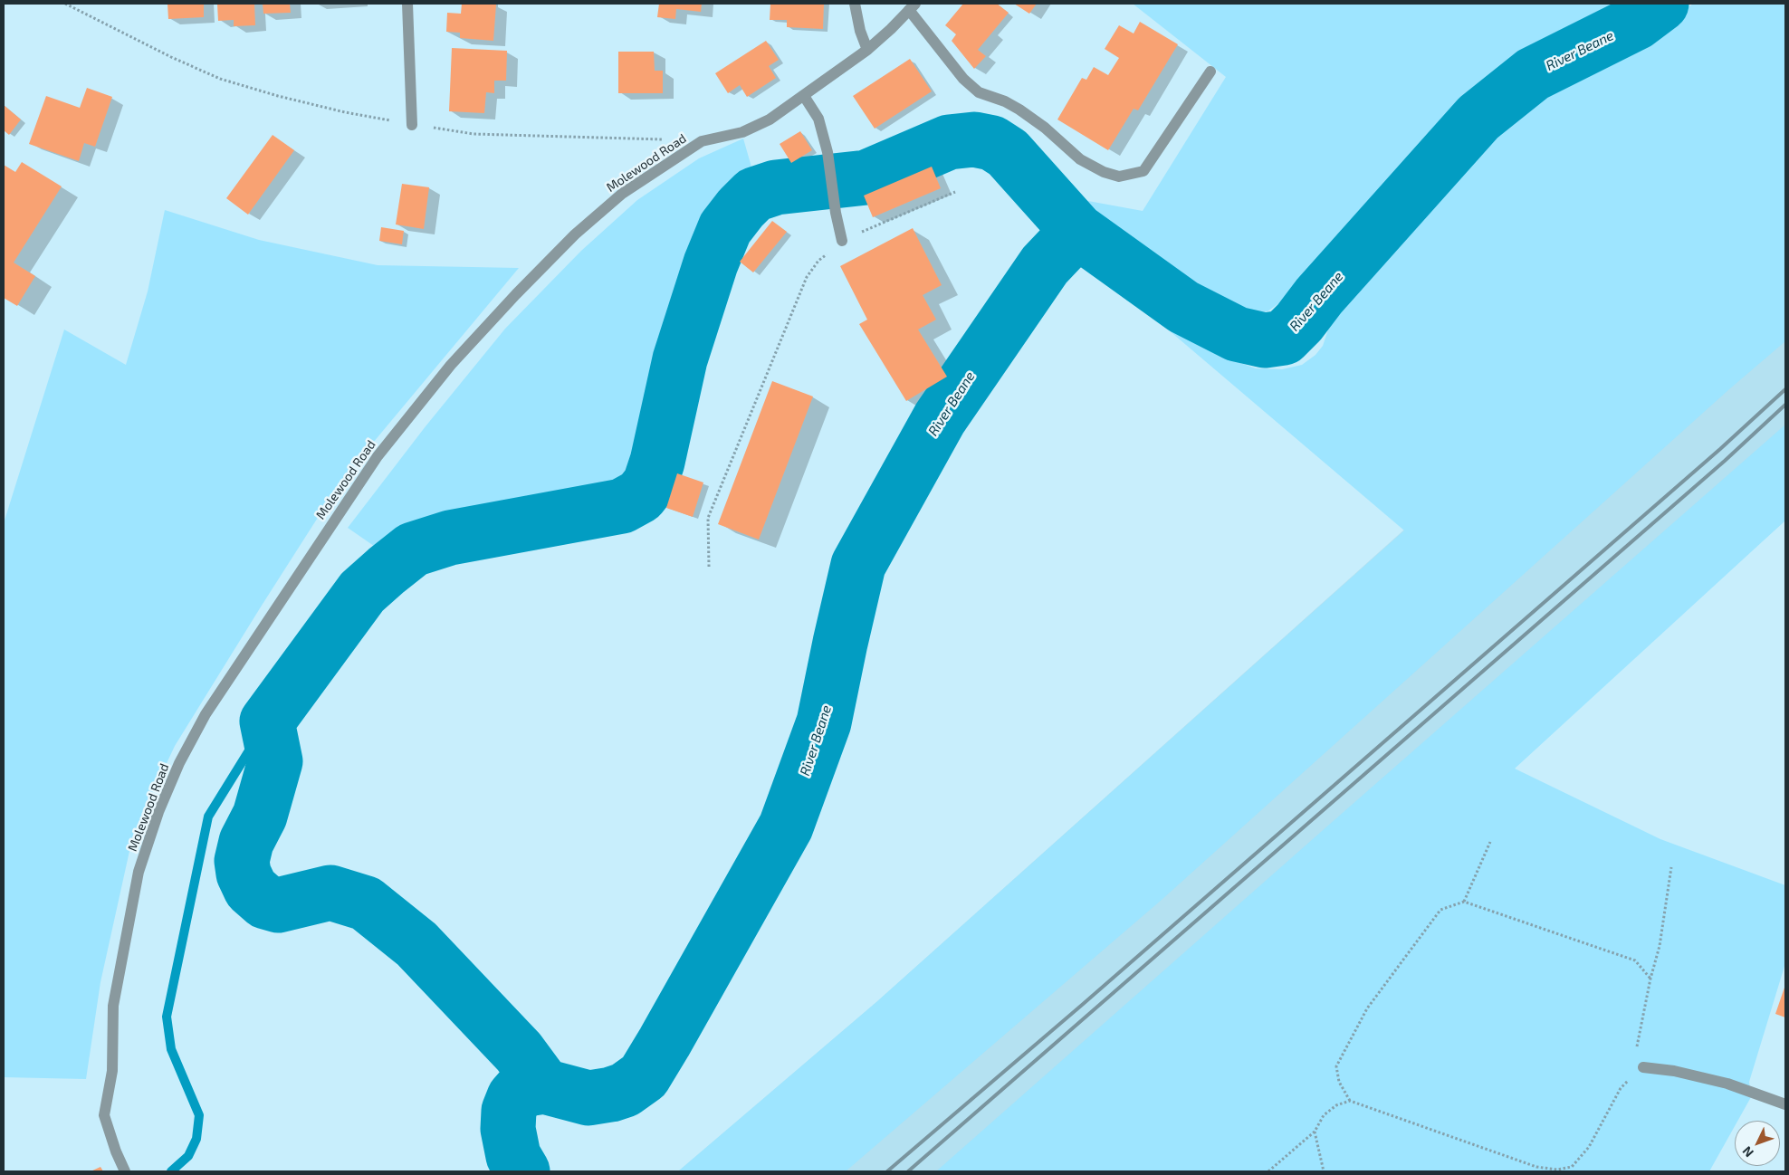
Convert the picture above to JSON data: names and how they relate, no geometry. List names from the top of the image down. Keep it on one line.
{"streets":{"street":["Molewood Road"]},"water":["River Beane"],"north":"bottom left"}
